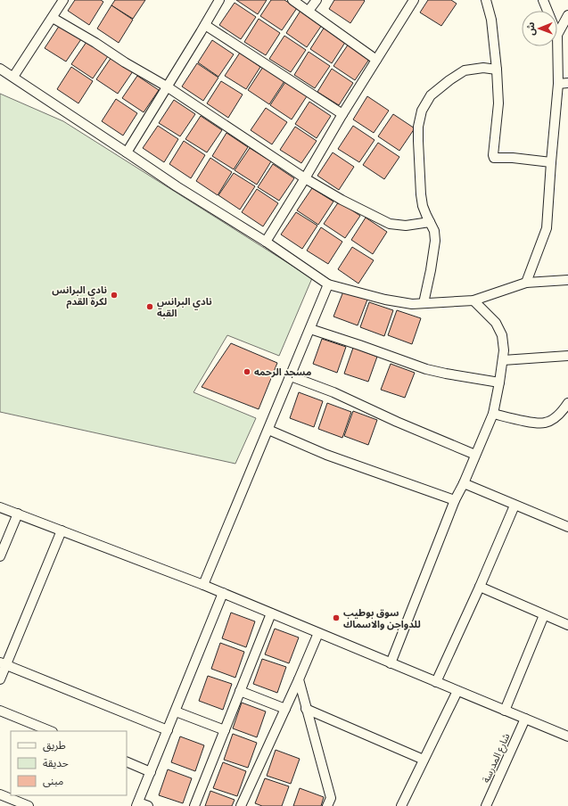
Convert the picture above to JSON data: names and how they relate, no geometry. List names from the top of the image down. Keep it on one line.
{"streets":{"street":["شارع المدرسة"]},"places":["نادي البرانس لكرة القدم","نادي البرانس القبة","مسجد الرحمه","سوق بوطيب للدواجن والاسماك"],"legend":["طريق","حديقة","مبنى"],"north":"left"}
